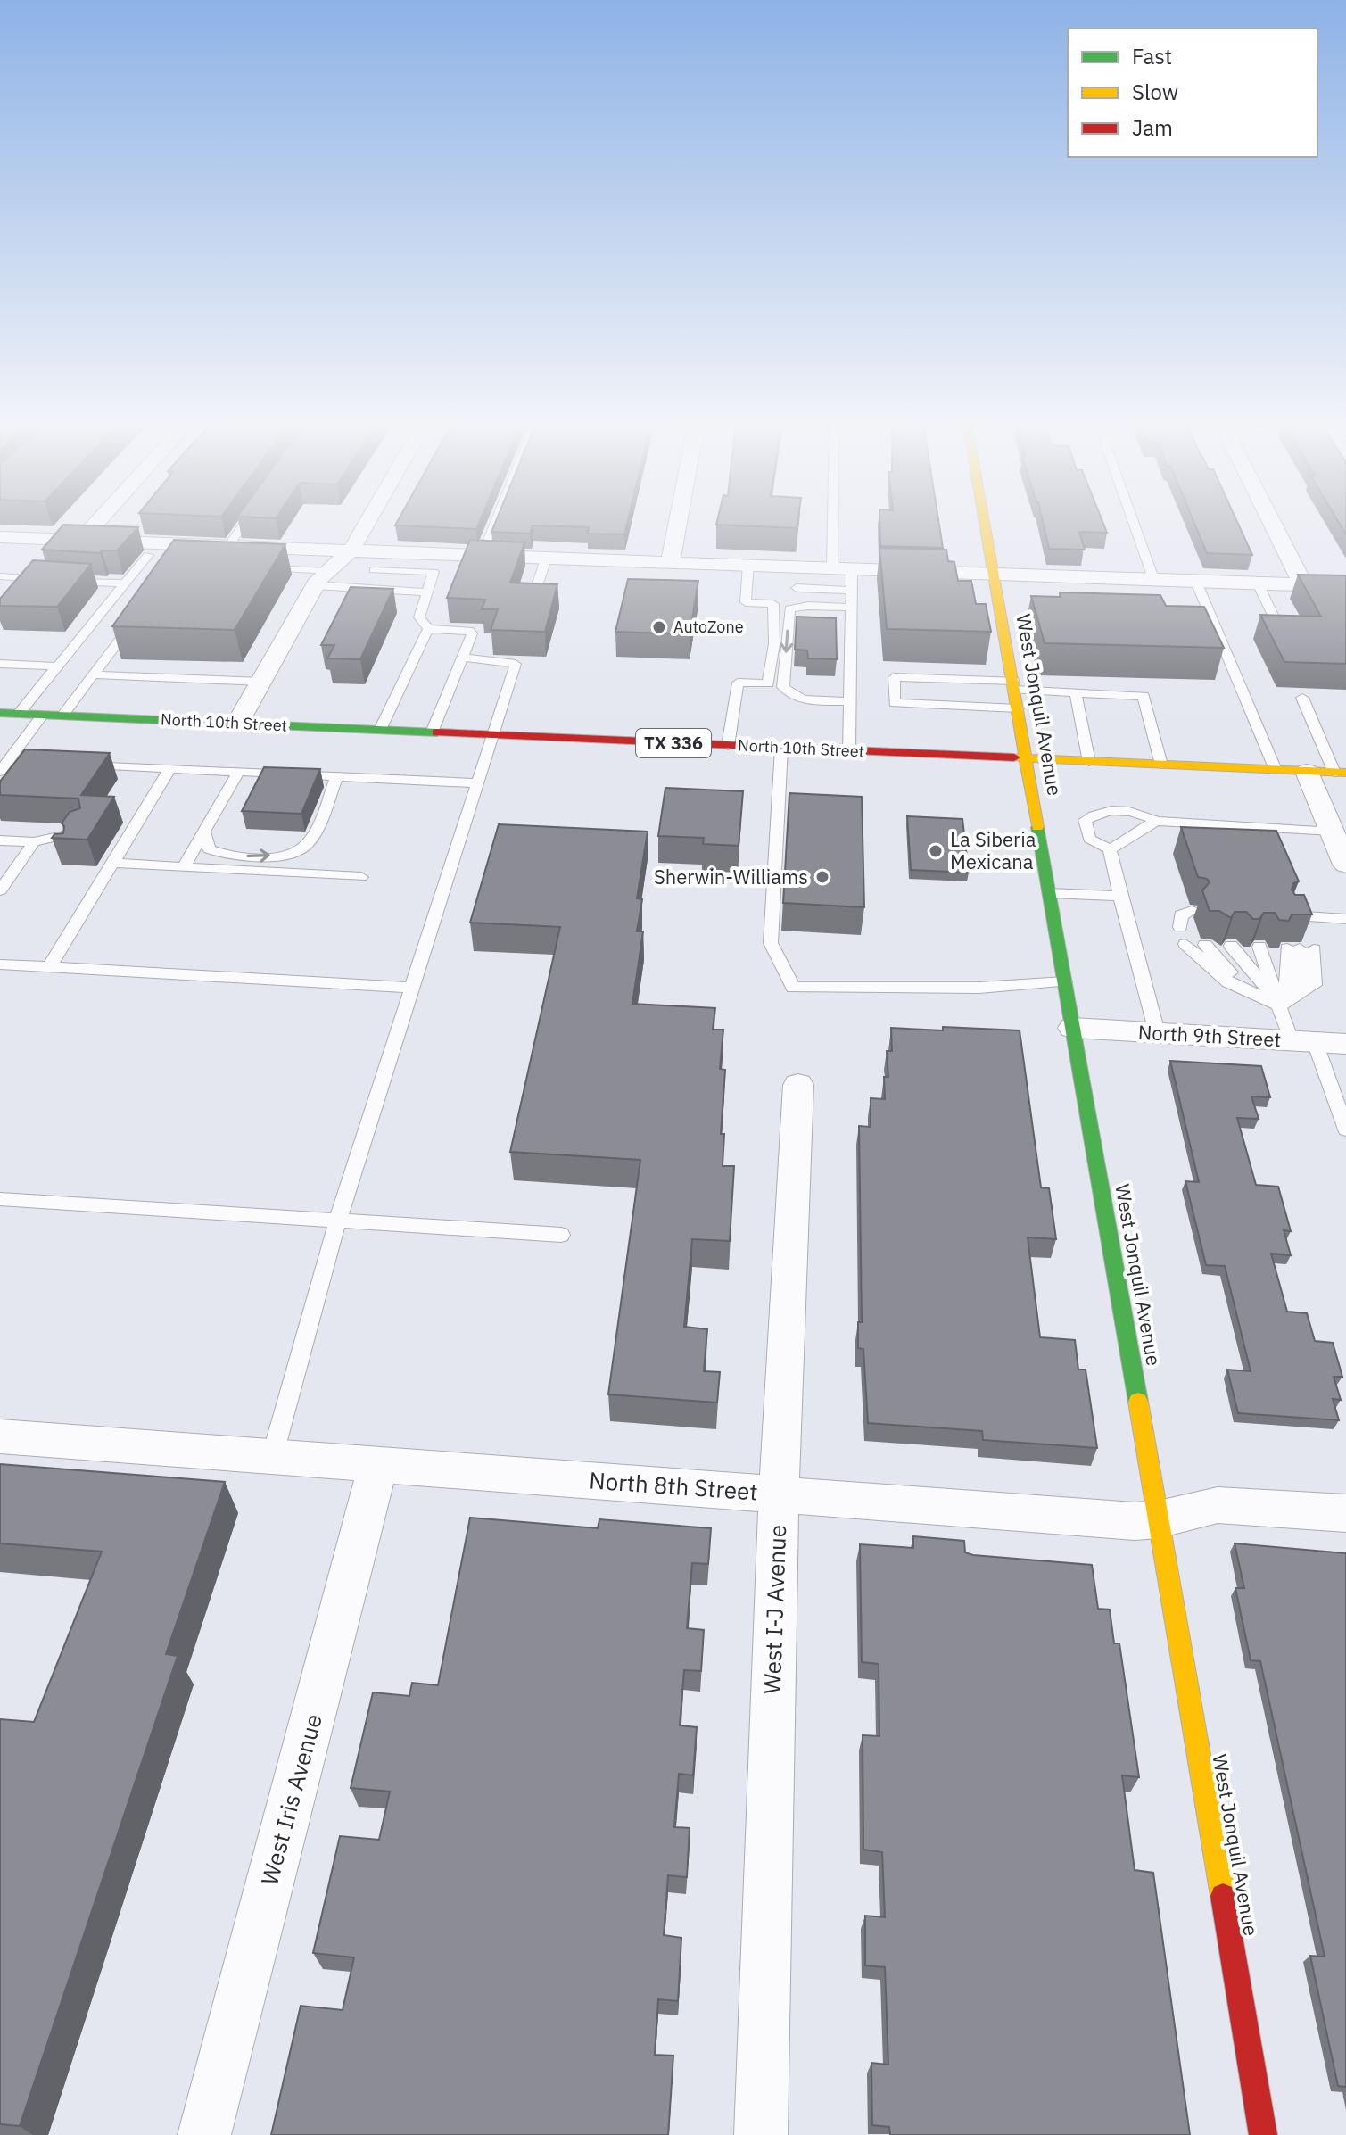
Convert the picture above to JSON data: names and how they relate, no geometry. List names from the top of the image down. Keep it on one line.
{"streets":{"street":["West Jonquil Avenue","North 10th Street","TX 336","North 9th Street","North 8th Street","West I-J Avenue","West Iris Avenue"]},"crossings":[["West Jonquil Avenue","North 10th Street"],["West Jonquil Avenue","North 9th Street"],["West Jonquil Avenue","North 8th Street"],["North 8th Street","West I-J Avenue"],["North 8th Street","West Iris Avenue"]],"places":["AutoZone","La Siberia Mexicana","Sherwin-Williams"],"legend":["Fast","Slow","Jam"]}
